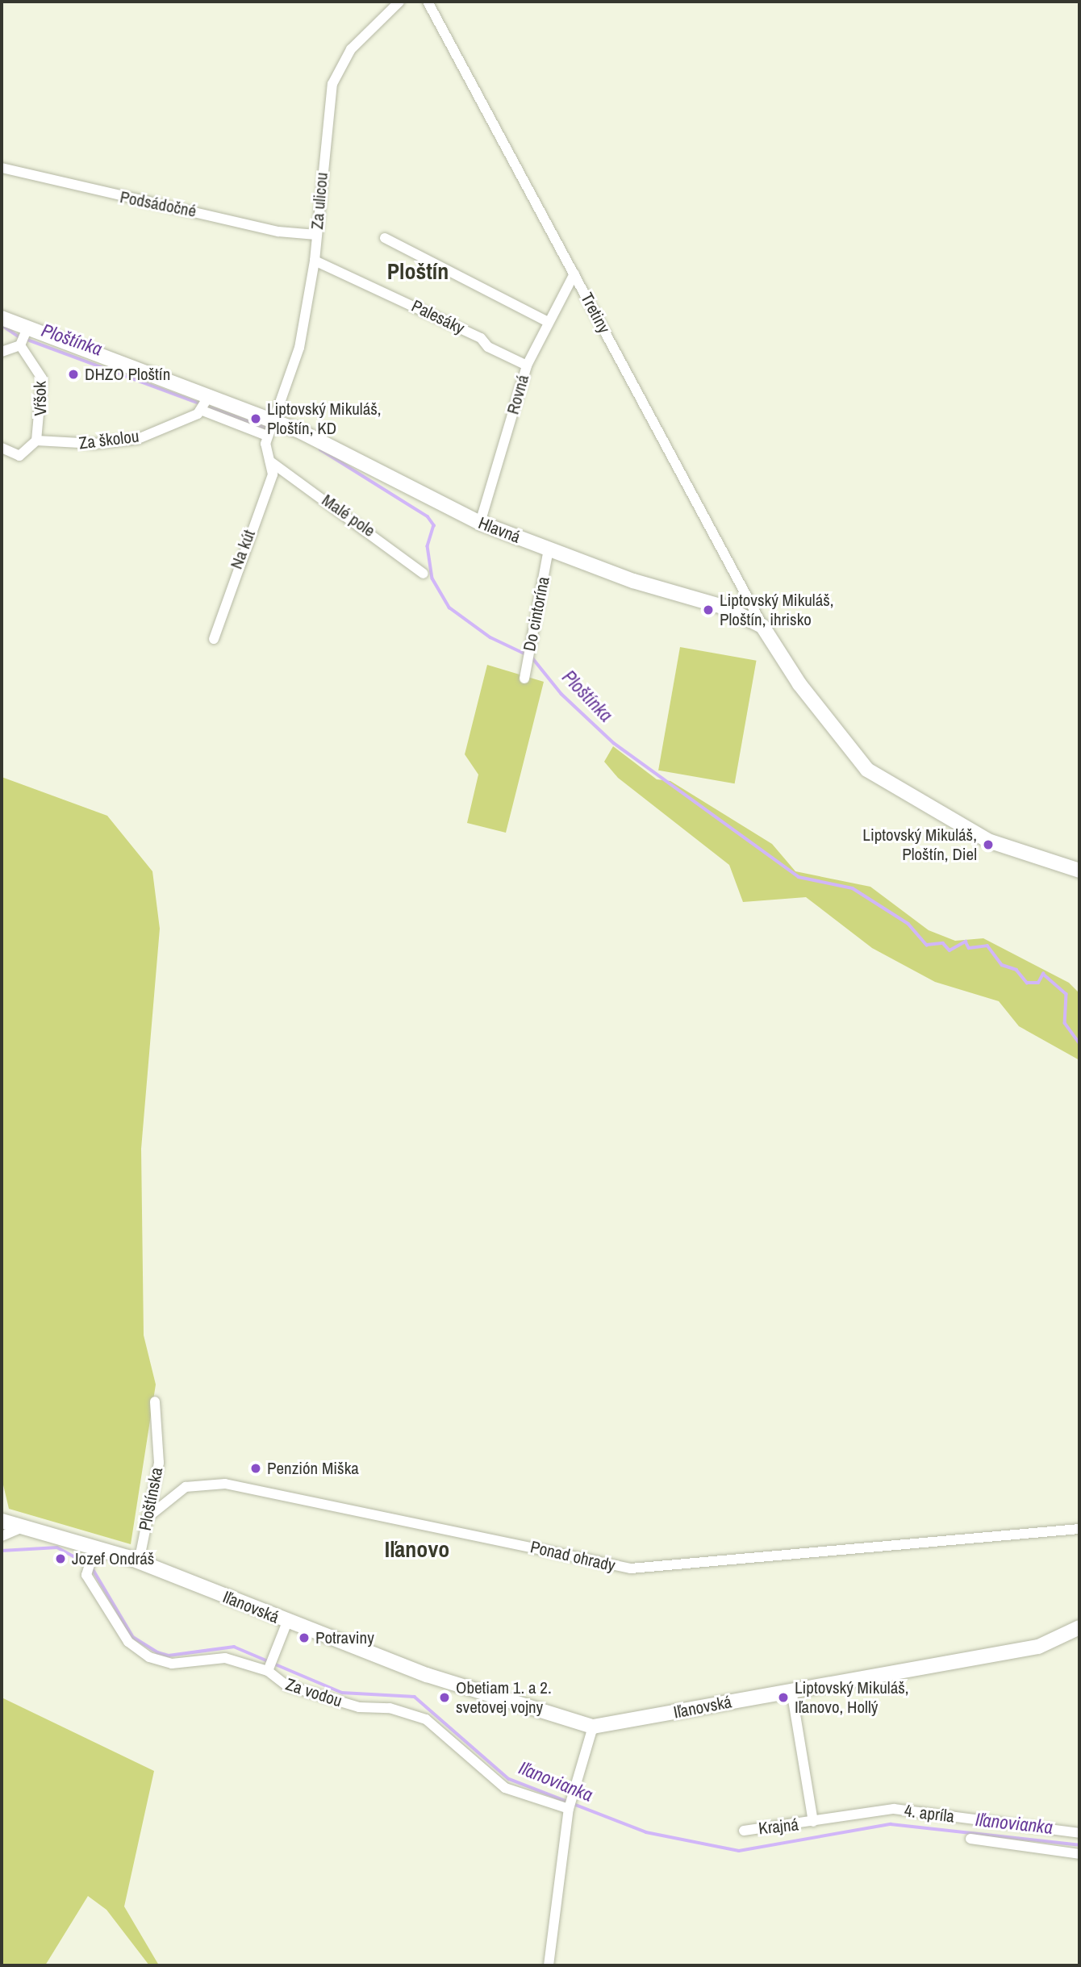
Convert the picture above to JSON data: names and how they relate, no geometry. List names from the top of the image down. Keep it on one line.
{"streets":{"street":["Za ulicou","Podsádočné","Tretiny","Palesáky","Rovná","Vŕšok","Za školou","Malé pole","Hlavná","Na kút","Do cintorína","Ploštínska","Ponad ohrady","Iľanovská","Za vodou","4. apríla","Krajná"]},"crossings":[["Za ulicou","Podsádočné"],["Za ulicou","Palesáky"],["Za ulicou","Hlavná"],["Za ulicou","Na kút"],["Tretiny","Rovná"],["Tretiny","Hlavná"],["Palesáky","Rovná"],["Rovná","Hlavná"],["Vŕšok","Za školou"],["Vŕšok","Hlavná"],["Za školou","Hlavná"],["Malé pole","Na kút"],["Hlavná","Na kút"],["Hlavná","Do cintorína"],["Ploštínska","Ponad ohrady"],["Ploštínska","Iľanovská"],["Iľanovská","Za vodou"],["4. apríla","Krajná"]],"districts":["Ploštín","Iľanovo"],"water":["Ploštínka","Iľanovianka"],"places":["DHZO Ploštín","Liptovský Mikuláš, Ploštín, KD","Liptovský Mikuláš, Ploštín, ihrisko","Liptovský Mikuláš, Ploštín, Diel","Penzión Miška","Jozef Ondráš","Potraviny","Obetiam 1. a 2. svetovej vojny","Liptovský Mikuláš, Iľanovo, Hollý"]}
